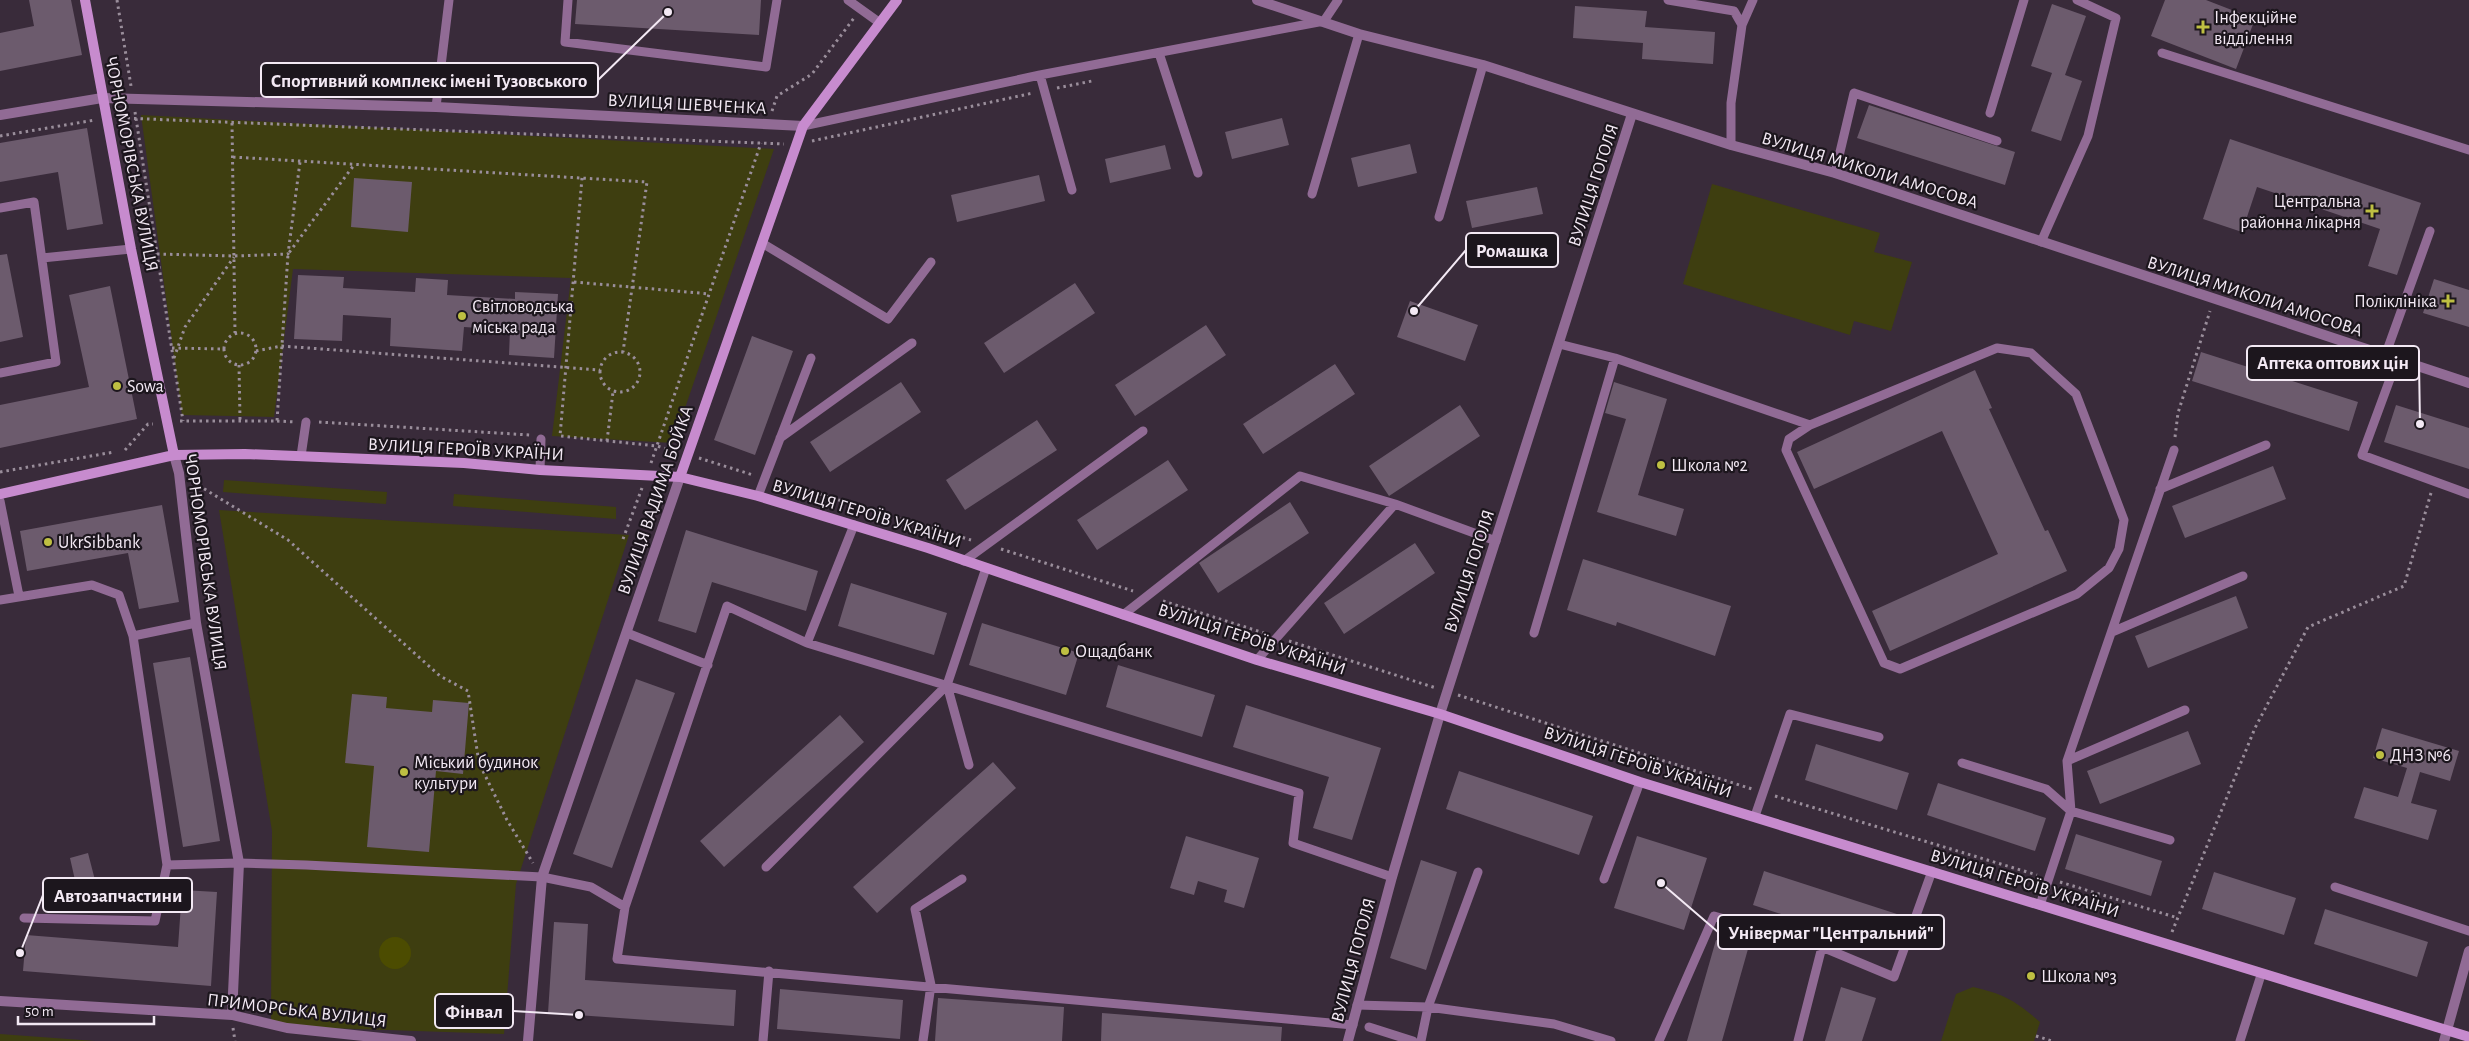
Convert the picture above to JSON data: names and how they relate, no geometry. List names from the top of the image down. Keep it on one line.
{"streets":{"main road":["ЧОРНОМОРІВСЬКА ВУЛИЦЯ","ВУЛИЦЯ ГЕРОЇВ УКРАЇНИ","ВУЛИЦЯ ВАДИМА БОЙКА"],"street":["ВУЛИЦЯ ШЕВЧЕНКА","ВУЛИЦЯ МИКОЛИ АМОСОВА","ВУЛИЦЯ ГОГОЛЯ","ПРИМОРСЬКА ВУЛИЦЯ"]},"crossings":[["ВУЛИЦЯ ШЕВЧЕНКА","ЧОРНОМОРІВСЬКА ВУЛИЦЯ"],["ВУЛИЦЯ ШЕВЧЕНКА","ВУЛИЦЯ ВАДИМА БОЙКА"],["ЧОРНОМОРІВСЬКА ВУЛИЦЯ","ВУЛИЦЯ ГЕРОЇВ УКРАЇНИ"],["ЧОРНОМОРІВСЬКА ВУЛИЦЯ","ПРИМОРСЬКА ВУЛИЦЯ"],["ВУЛИЦЯ МИКОЛИ АМОСОВА","ВУЛИЦЯ ГОГОЛЯ"],["ВУЛИЦЯ ГОГОЛЯ","ВУЛИЦЯ ГЕРОЇВ УКРАЇНИ"],["ВУЛИЦЯ ГЕРОЇВ УКРАЇНИ","ВУЛИЦЯ ВАДИМА БОЙКА"]],"places":{"other":["Спортивний комплекс імені Тузовського","Ромашка","Світловодська міська рада","Sowa","Аптека оптових цін","Школа №2","UkrSibbank","Ощадбанк","ДНЗ №6","Міський будинок культури","Універмаг \"Центральний\"","Автозапчастини","Школа №3","Фінвал"],"health":["Інфекційне відділення","Центральна районна лікарня","Поліклініка"]},"scale_bar":"50 m"}
